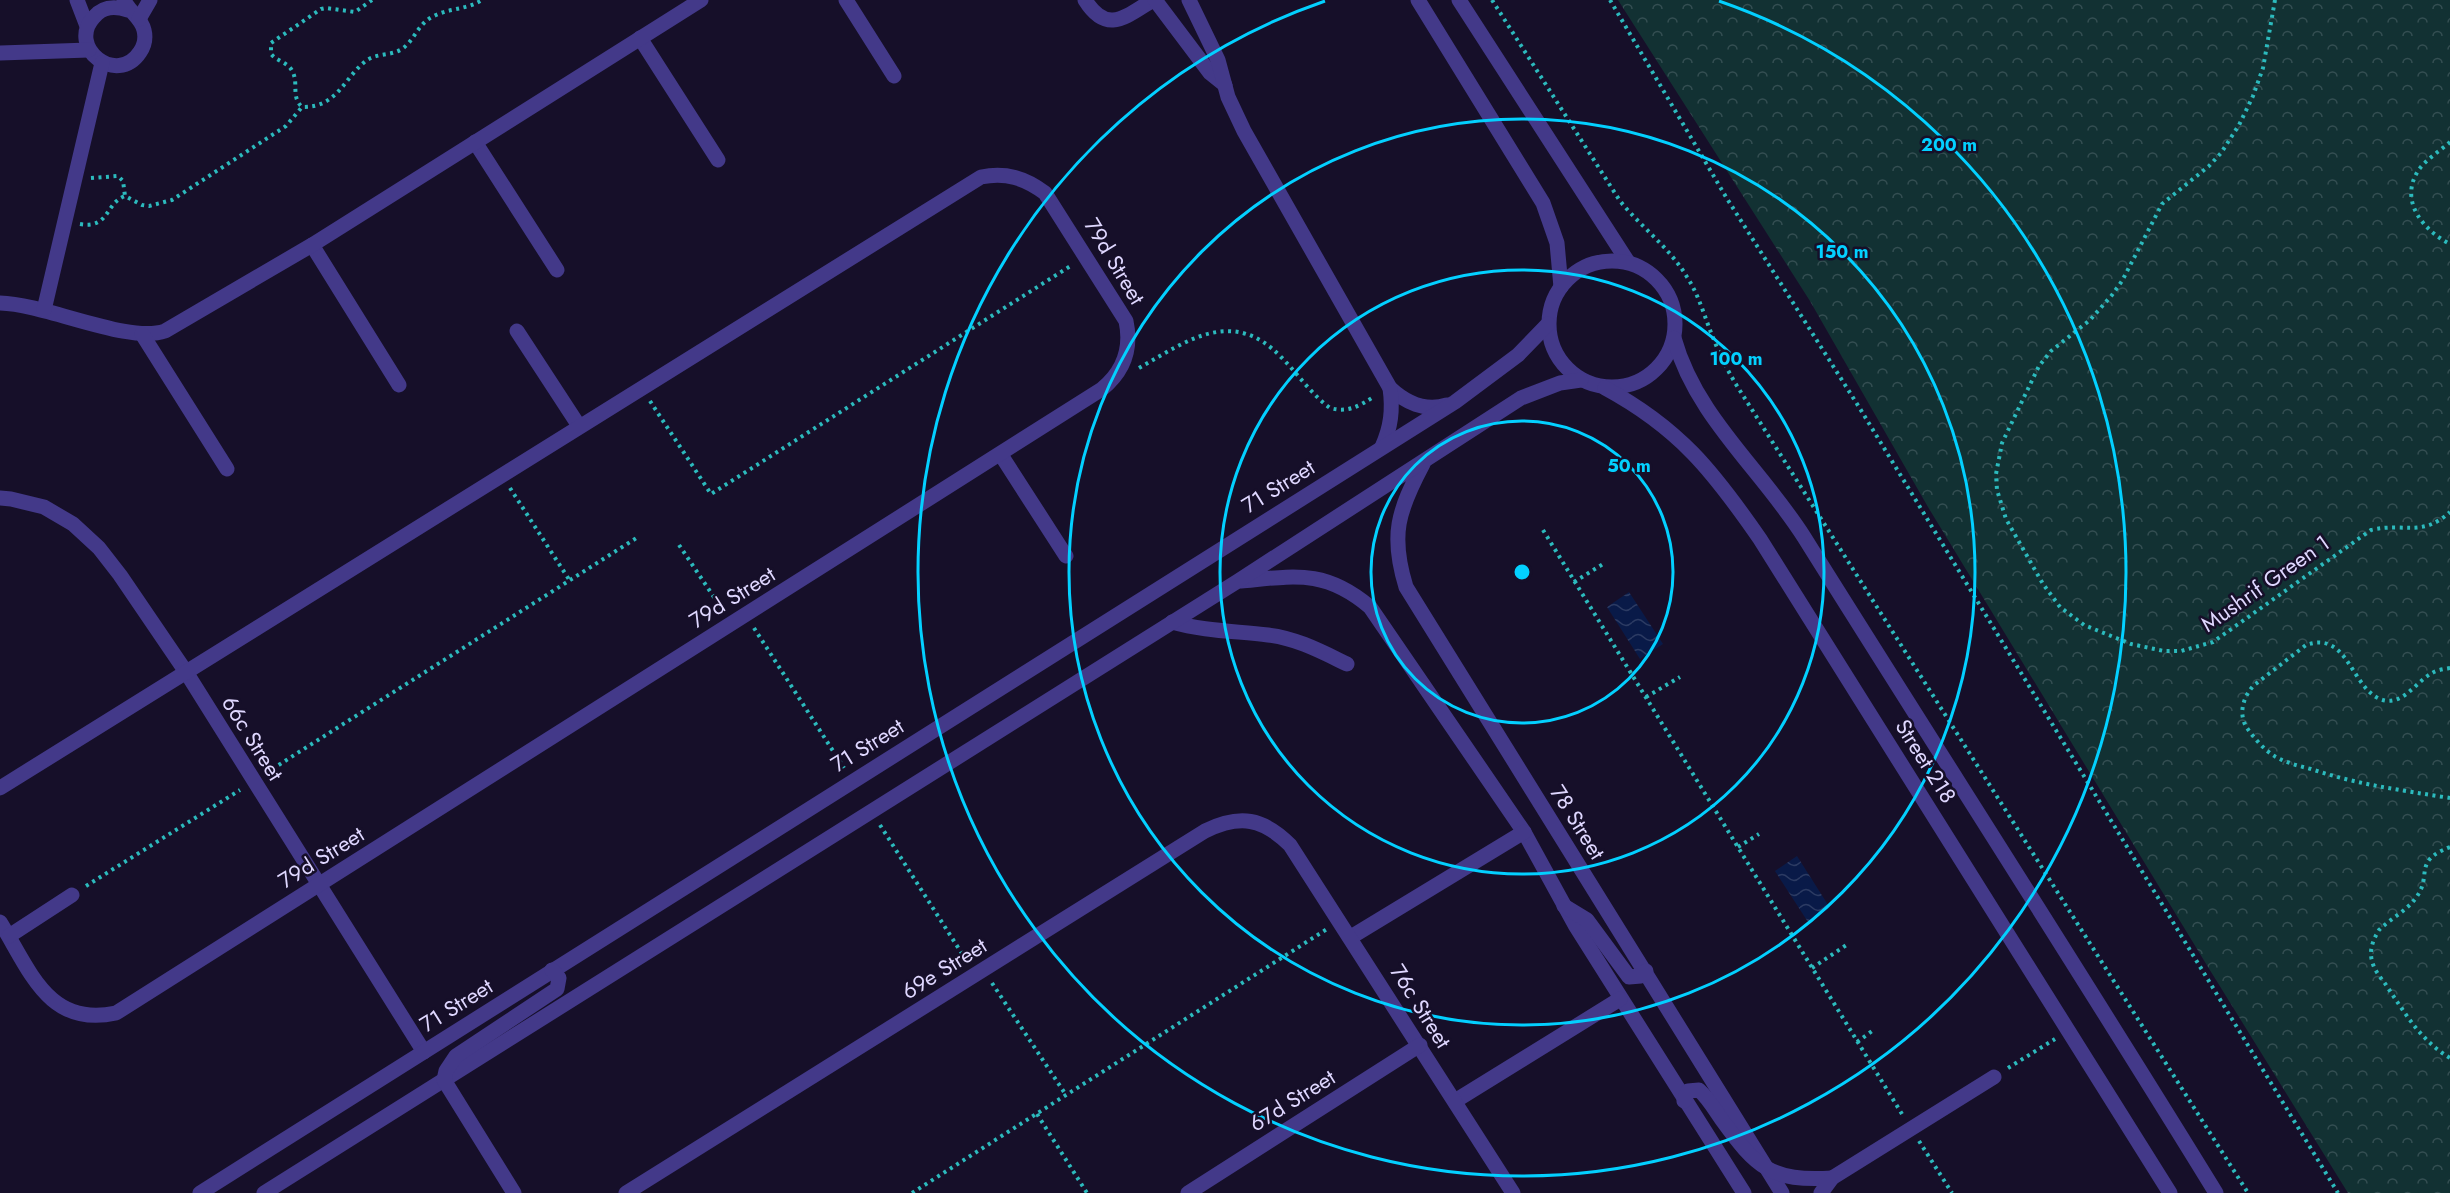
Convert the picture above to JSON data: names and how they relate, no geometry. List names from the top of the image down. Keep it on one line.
{"streets":{"street":["79d Street","71 Street","66c Street","Street 218","78 Street","69e Street","76c Street","67d Street"],"path":["Mushrif Green 1"]},"crossings":[["79d Street","66c Street"],["71 Street","66c Street"],["71 Street","Street 218"],["69e Street","76c Street"],["76c Street","67d Street"]],"rings":["200 m","150 m","100 m","50 m"]}
